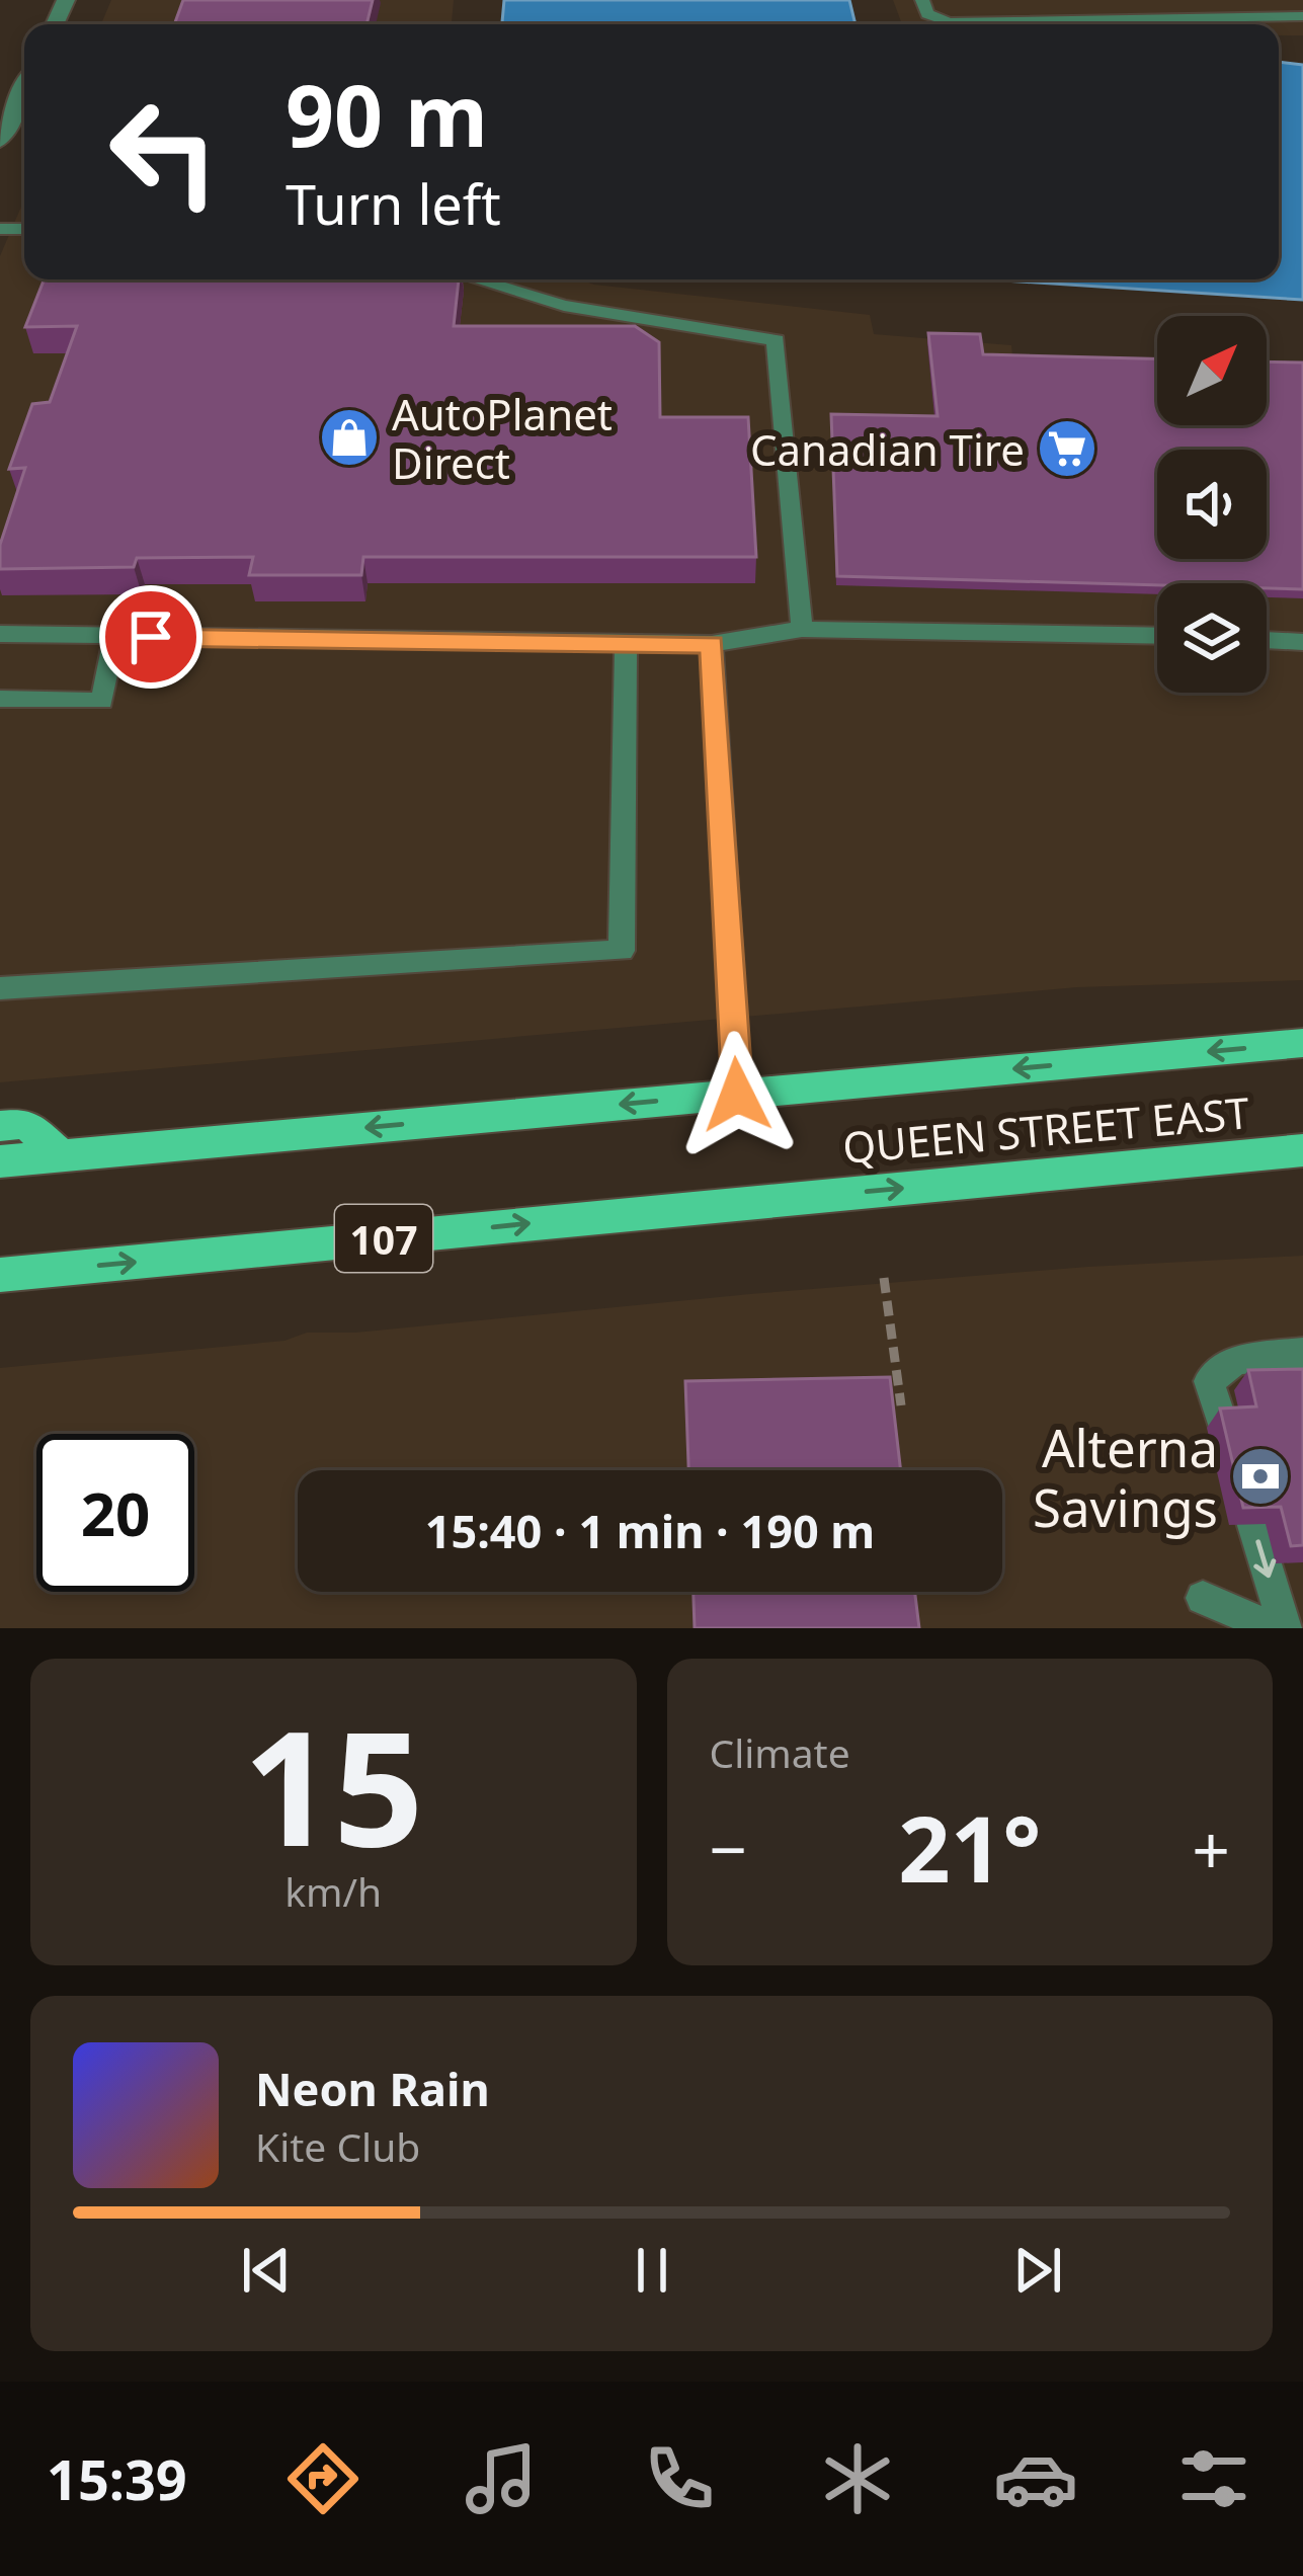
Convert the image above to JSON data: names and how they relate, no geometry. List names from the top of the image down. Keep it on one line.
{"streets":{"main road":["QUEEN STREET EAST","107"]},"places":{"shop":["AutoPlanet Direct"],"supermarket":["Canadian Tire"],"bank":["Alterna Savings"]},"north":"top right","page":{"turn":["90 m","Turn left"],"limit":"20","trip":"15:40 · 1 min · 190 m","tile":[["15","km/h"],"Climate"],"heat":["−","21°","+"],"song":["Neon Rain","Kite Club"],"tabs":"15:39"}}
